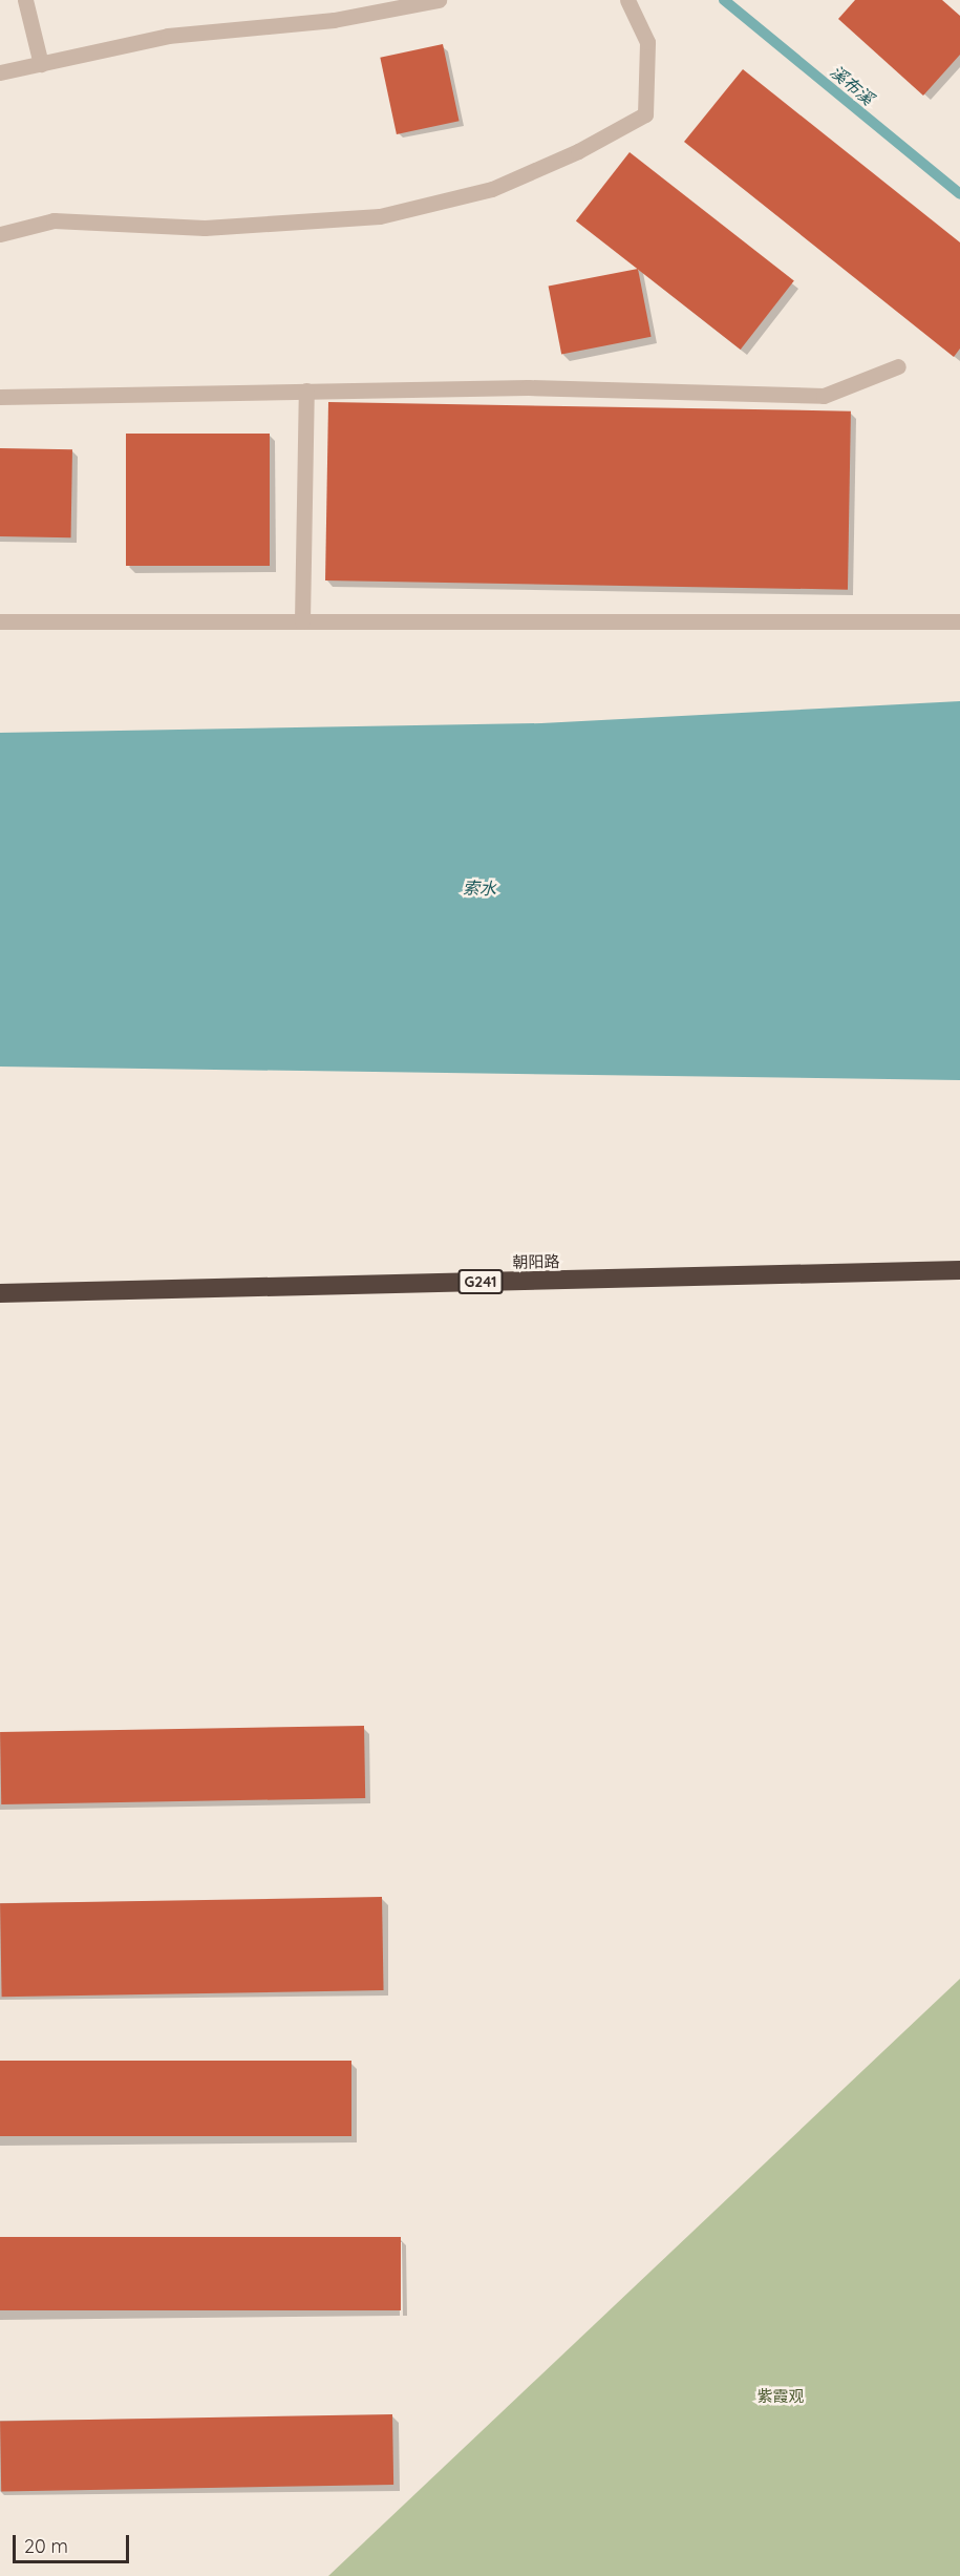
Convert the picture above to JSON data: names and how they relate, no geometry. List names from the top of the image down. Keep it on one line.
{"streets":{"highway":["朝阳路","G241"]},"water":["溪布溪","索水"],"parks":["紫霞观"],"scale_bar":"20 m"}
